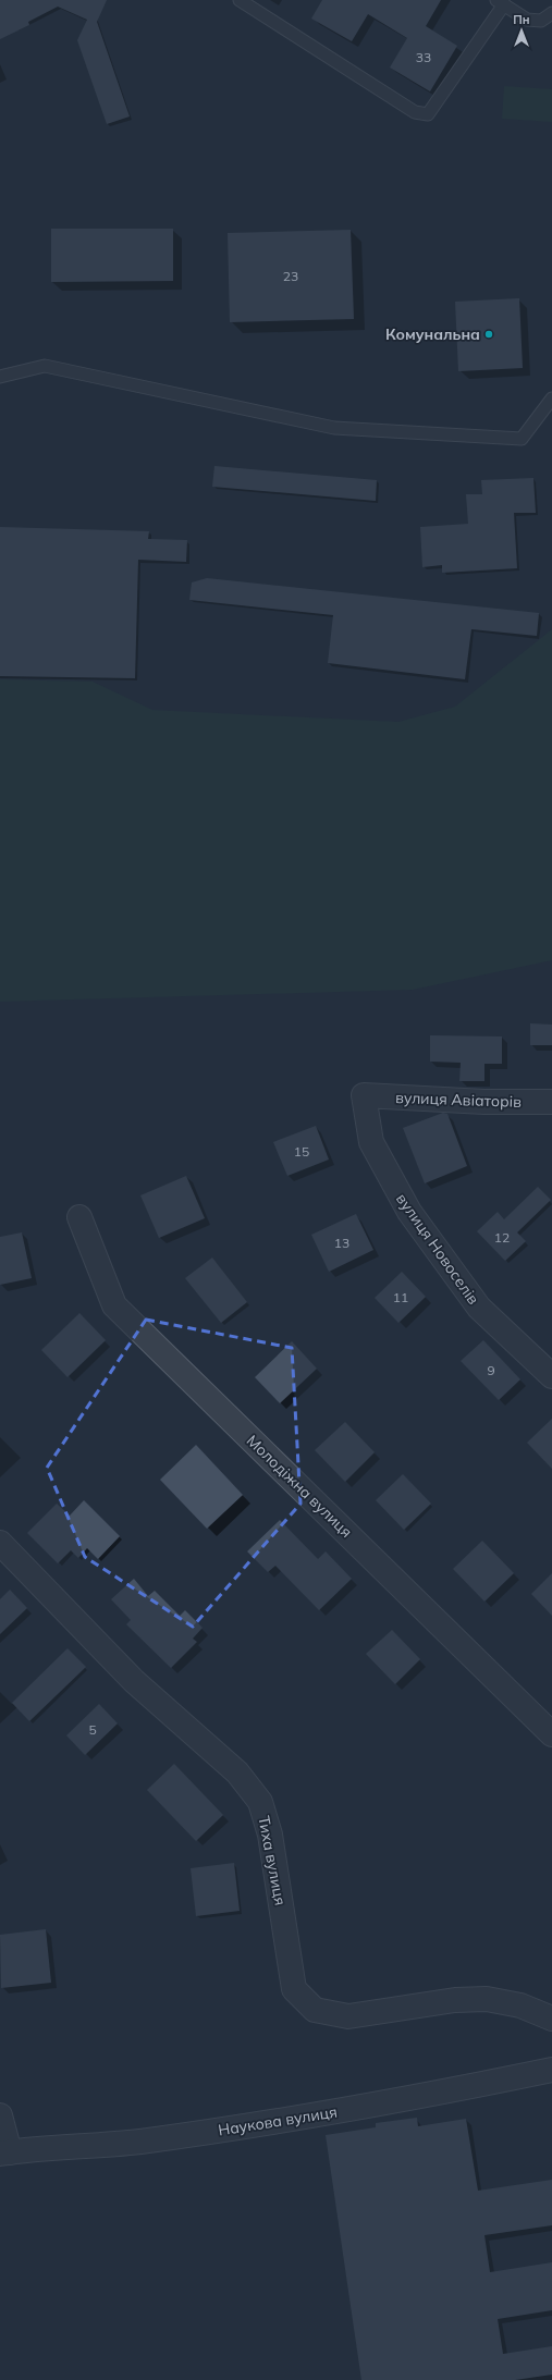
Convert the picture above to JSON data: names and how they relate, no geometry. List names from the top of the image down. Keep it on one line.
{"streets":{"street":["вулиця Авіаторів","вулиця Новоселів","Молодіжна вулиця","Тиха вулиця","Наукова вулиця"]},"crossings":[["вулиця Авіаторів","вулиця Новоселів"]],"places":["Комунальна"],"house_numbers":["33","23","15","12","13","11","9","5"],"north":"top"}
